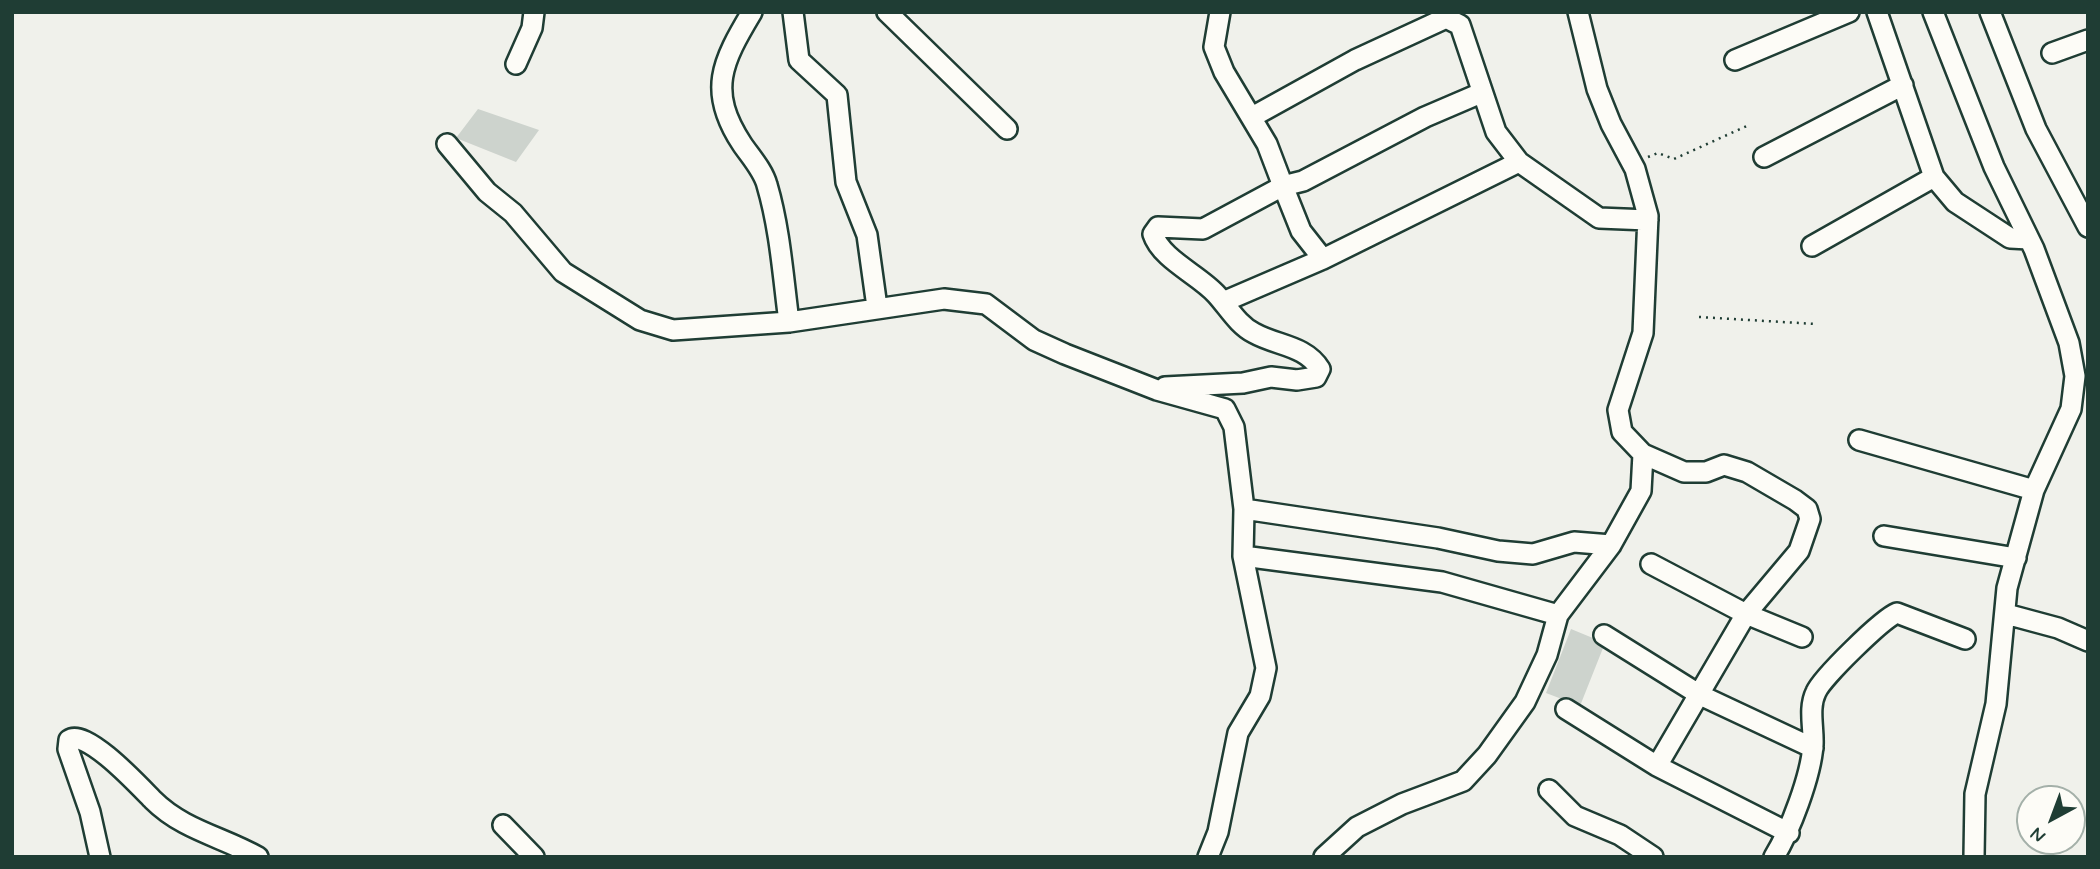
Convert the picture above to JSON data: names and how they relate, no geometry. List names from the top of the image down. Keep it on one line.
{"north":"bottom left"}
